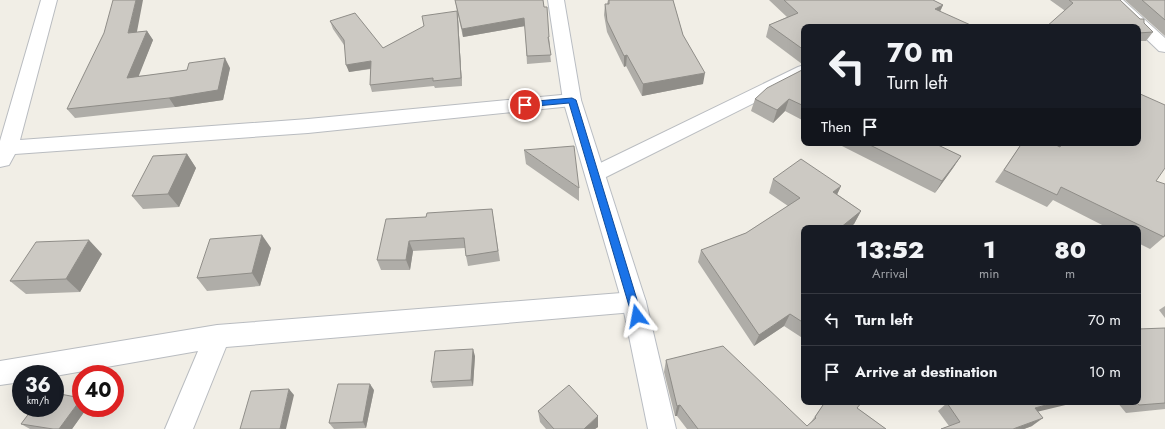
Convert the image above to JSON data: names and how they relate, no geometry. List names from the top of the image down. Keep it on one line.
{"page":{"turn":["70 m","Turn left"],"then":"Then","eta":["13:52","Arrival","1","min","80","m"],"list":[{"name":"Turn left","value":"70 m"},{"name":"Arrive at destination","value":"10 m"}],"speed":"36 km/h","limit":"40"}}
